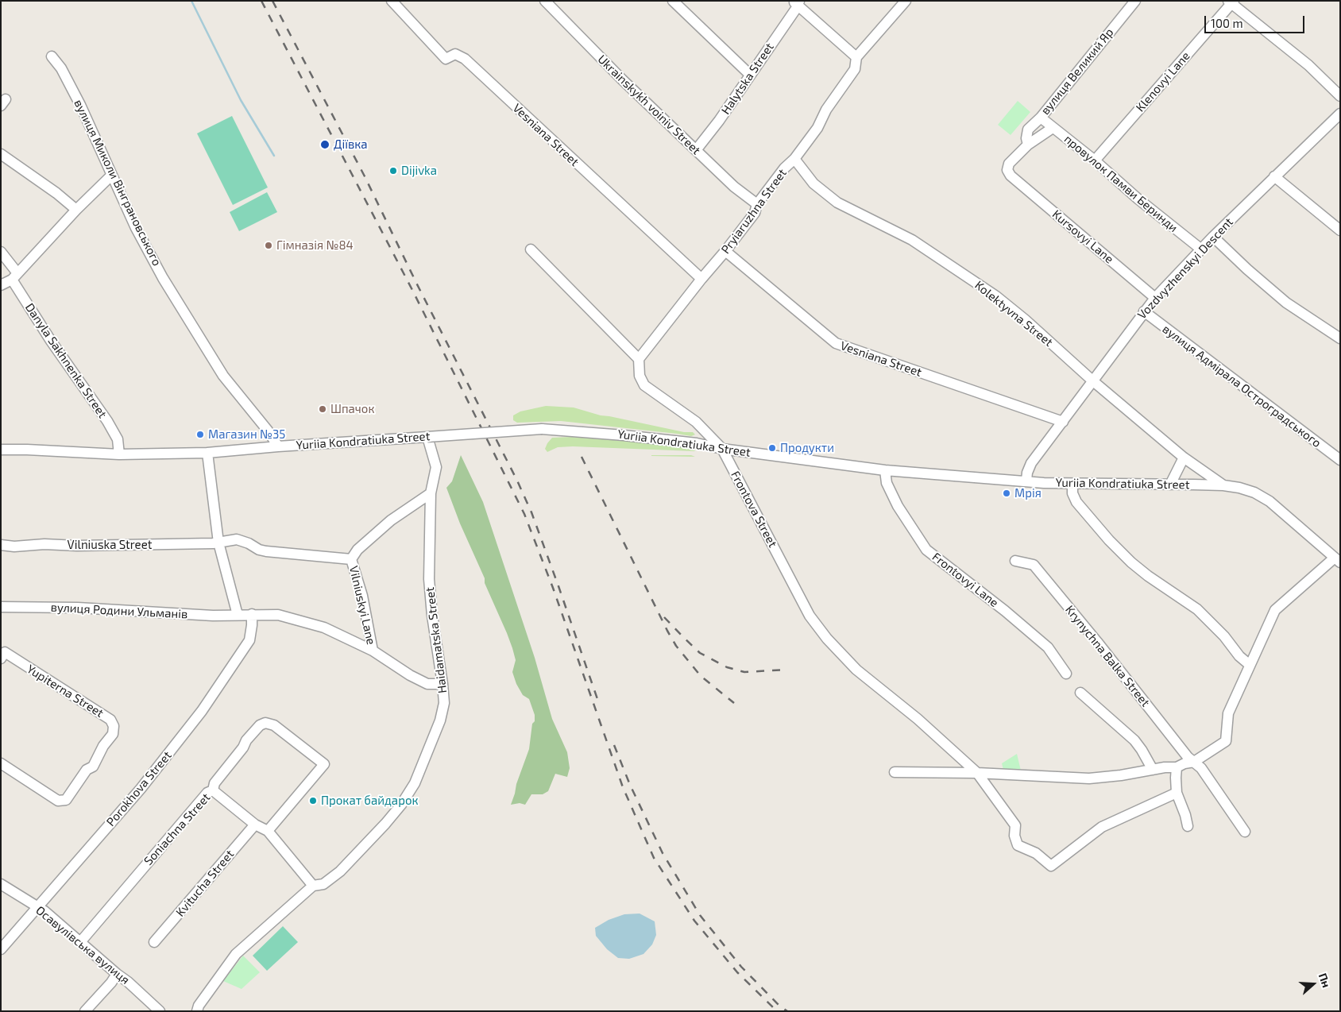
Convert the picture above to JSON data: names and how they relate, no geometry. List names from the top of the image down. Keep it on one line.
{"streets":{"street":["вулиця Великий Яр","Halytska Street","Klenovyi Lane","Ukrainskykh voiniv Street","Vesniana Street","вулиця Миколи Вінграновського","провулок Памви Беринди","Pryiaruzhna Street","Kursovyi Lane","Vozdvyzhenskyi Descent","Kolektyvna Street","Danyla Sakhnenka Street","вулиця Адмірала Остроградського","Yuriia Kondratiuka Street","Frontova Street","Vilniuska Street","Frontovyi Lane","Vilniuskyi Lane","вулиця Родини Ульманів","Haidamatska Street","Krynychna Balka Street","Yupiterna Street","Porokhova Street","Soniachna Street","Kvitucha Street","Осавулівська вулиця"]},"crossings":[["вулиця Великий Яр","провулок Памви Беринди"],["вулиця Великий Яр","Kursovyi Lane"],["Halytska Street","Ukrainskykh voiniv Street"],["Halytska Street","Pryiaruzhna Street"],["Klenovyi Lane","провулок Памви Беринди"],["Ukrainskykh voiniv Street","Pryiaruzhna Street"],["Vesniana Street","Pryiaruzhna Street"],["Vesniana Street","Vozdvyzhenskyi Descent"],["вулиця Миколи Вінграновського","Yuriia Kondratiuka Street"],["провулок Памви Беринди","Vozdvyzhenskyi Descent"],["Pryiaruzhna Street","Kolektyvna Street"],["Pryiaruzhna Street","Frontova Street"],["Kursovyi Lane","Vozdvyzhenskyi Descent"],["Vozdvyzhenskyi Descent","Kolektyvna Street"],["Vozdvyzhenskyi Descent","вулиця Адмірала Остроградського"],["Vozdvyzhenskyi Descent","Yuriia Kondratiuka Street"],["Kolektyvna Street","Yuriia Kondratiuka Street"],["Danyla Sakhnenka Street","Yuriia Kondratiuka Street"],["Yuriia Kondratiuka Street","Frontova Street"],["Yuriia Kondratiuka Street","Frontovyi Lane"],["Yuriia Kondratiuka Street","Haidamatska Street"],["Vilniuska Street","Vilniuskyi Lane"],["Vilniuskyi Lane","вулиця Родини Ульманів"],["Vilniuskyi Lane","Haidamatska Street"],["вулиця Родини Ульманів","Haidamatska Street"],["вулиця Родини Ульманів","Porokhova Street"],["Porokhova Street","Осавулівська вулиця"],["Soniachna Street","Осавулівська вулиця"]],"places":["Діївка","Dijivka","Гімназія №84","Шпачок","Магазин №35","Продукти","Мрія","Прокат байдарок"],"scale_bar":"100 m","north":"right"}
